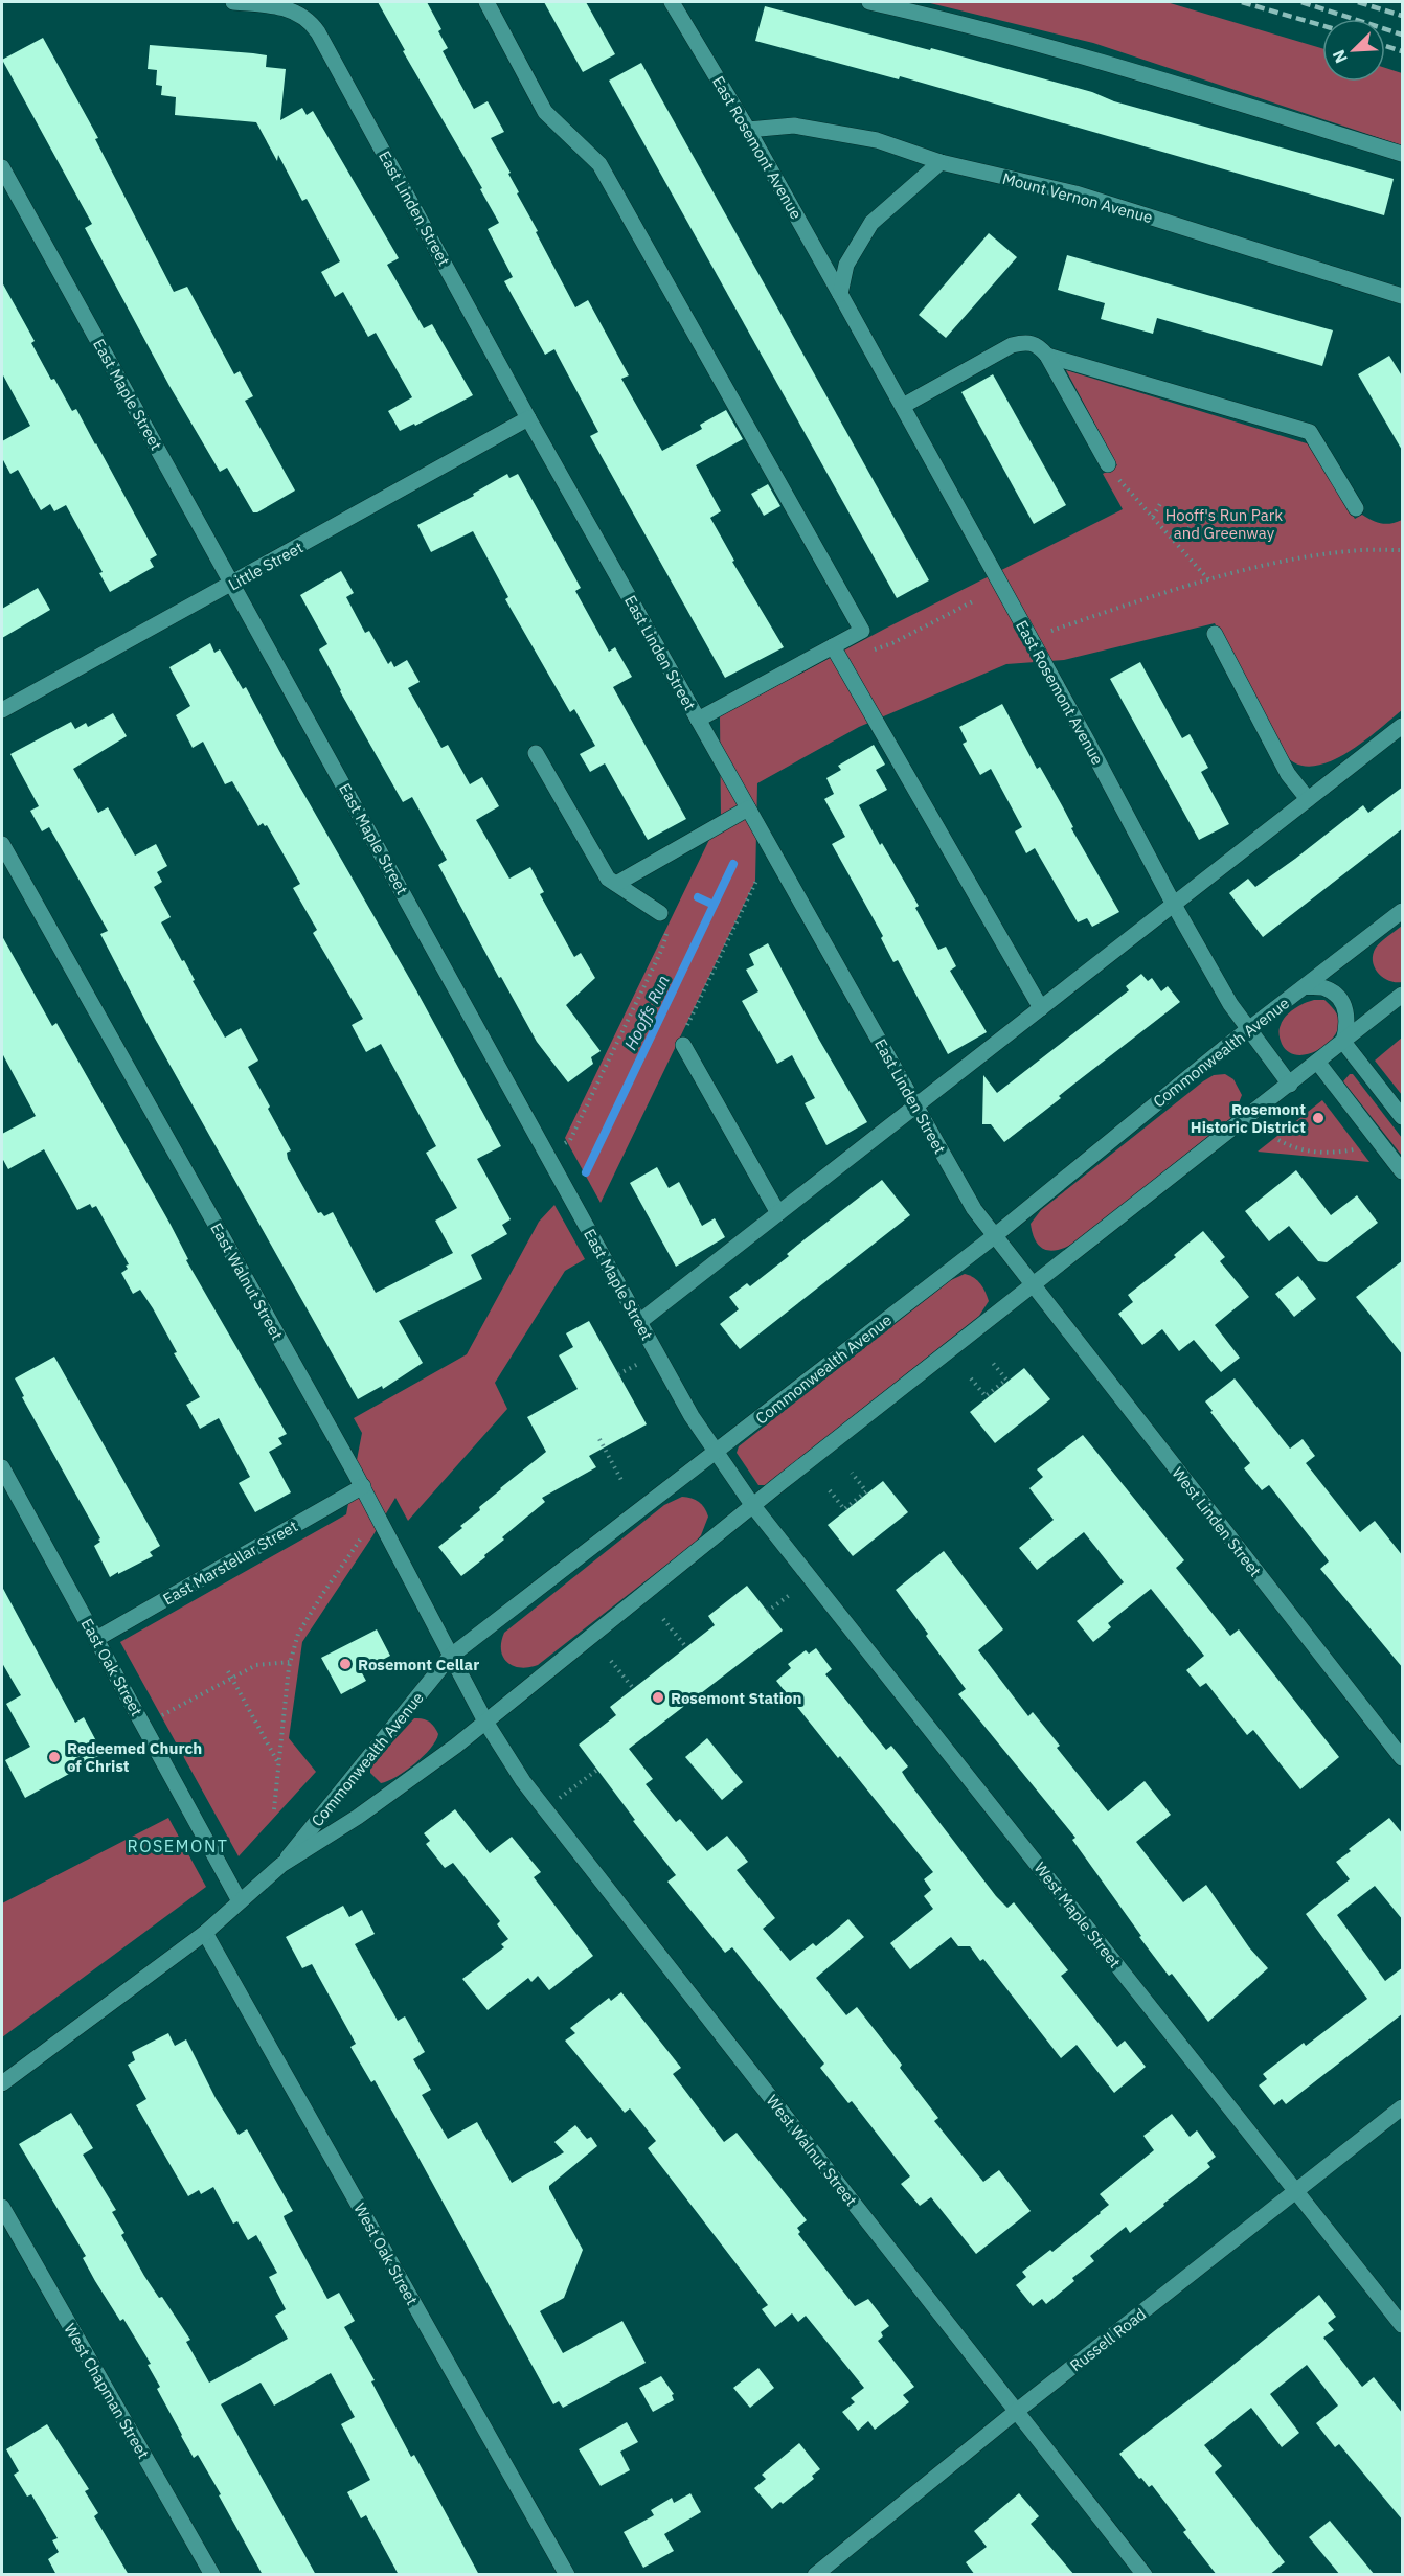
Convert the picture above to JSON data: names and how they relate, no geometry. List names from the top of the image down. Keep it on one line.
{"streets":{"street":["East Rosemont Avenue","Mount Vernon Avenue","East Linden Street","East Maple Street","Little Street","Commonwealth Avenue","East Walnut Street","West Linden Street","East Marstellar Street","East Oak Street","West Maple Street","West Walnut Street","West Oak Street","Russell Road","West Chapman Street"]},"crossings":[["East Rosemont Avenue","Mount Vernon Avenue"],["East Rosemont Avenue","Commonwealth Avenue"],["East Linden Street","Little Street"],["East Linden Street","Commonwealth Avenue"],["East Linden Street","West Linden Street"],["East Maple Street","Little Street"],["East Maple Street","Commonwealth Avenue"],["East Maple Street","West Maple Street"],["Commonwealth Avenue","East Walnut Street"],["Commonwealth Avenue","West Linden Street"],["Commonwealth Avenue","East Oak Street"],["Commonwealth Avenue","West Maple Street"],["Commonwealth Avenue","West Walnut Street"],["Commonwealth Avenue","West Oak Street"],["East Walnut Street","East Marstellar Street"],["East Walnut Street","West Walnut Street"],["East Marstellar Street","East Oak Street"],["West Maple Street","Russell Road"],["West Walnut Street","Russell Road"]],"districts":["ROSEMONT"],"water":["Hooffs Run"],"parks":["Hooff's Run Park and Greenway"],"places":["Rosemont Historic District","Rosemont Cellar","Rosemont Station","Redeemed Church of Christ"],"north":"bottom left"}
